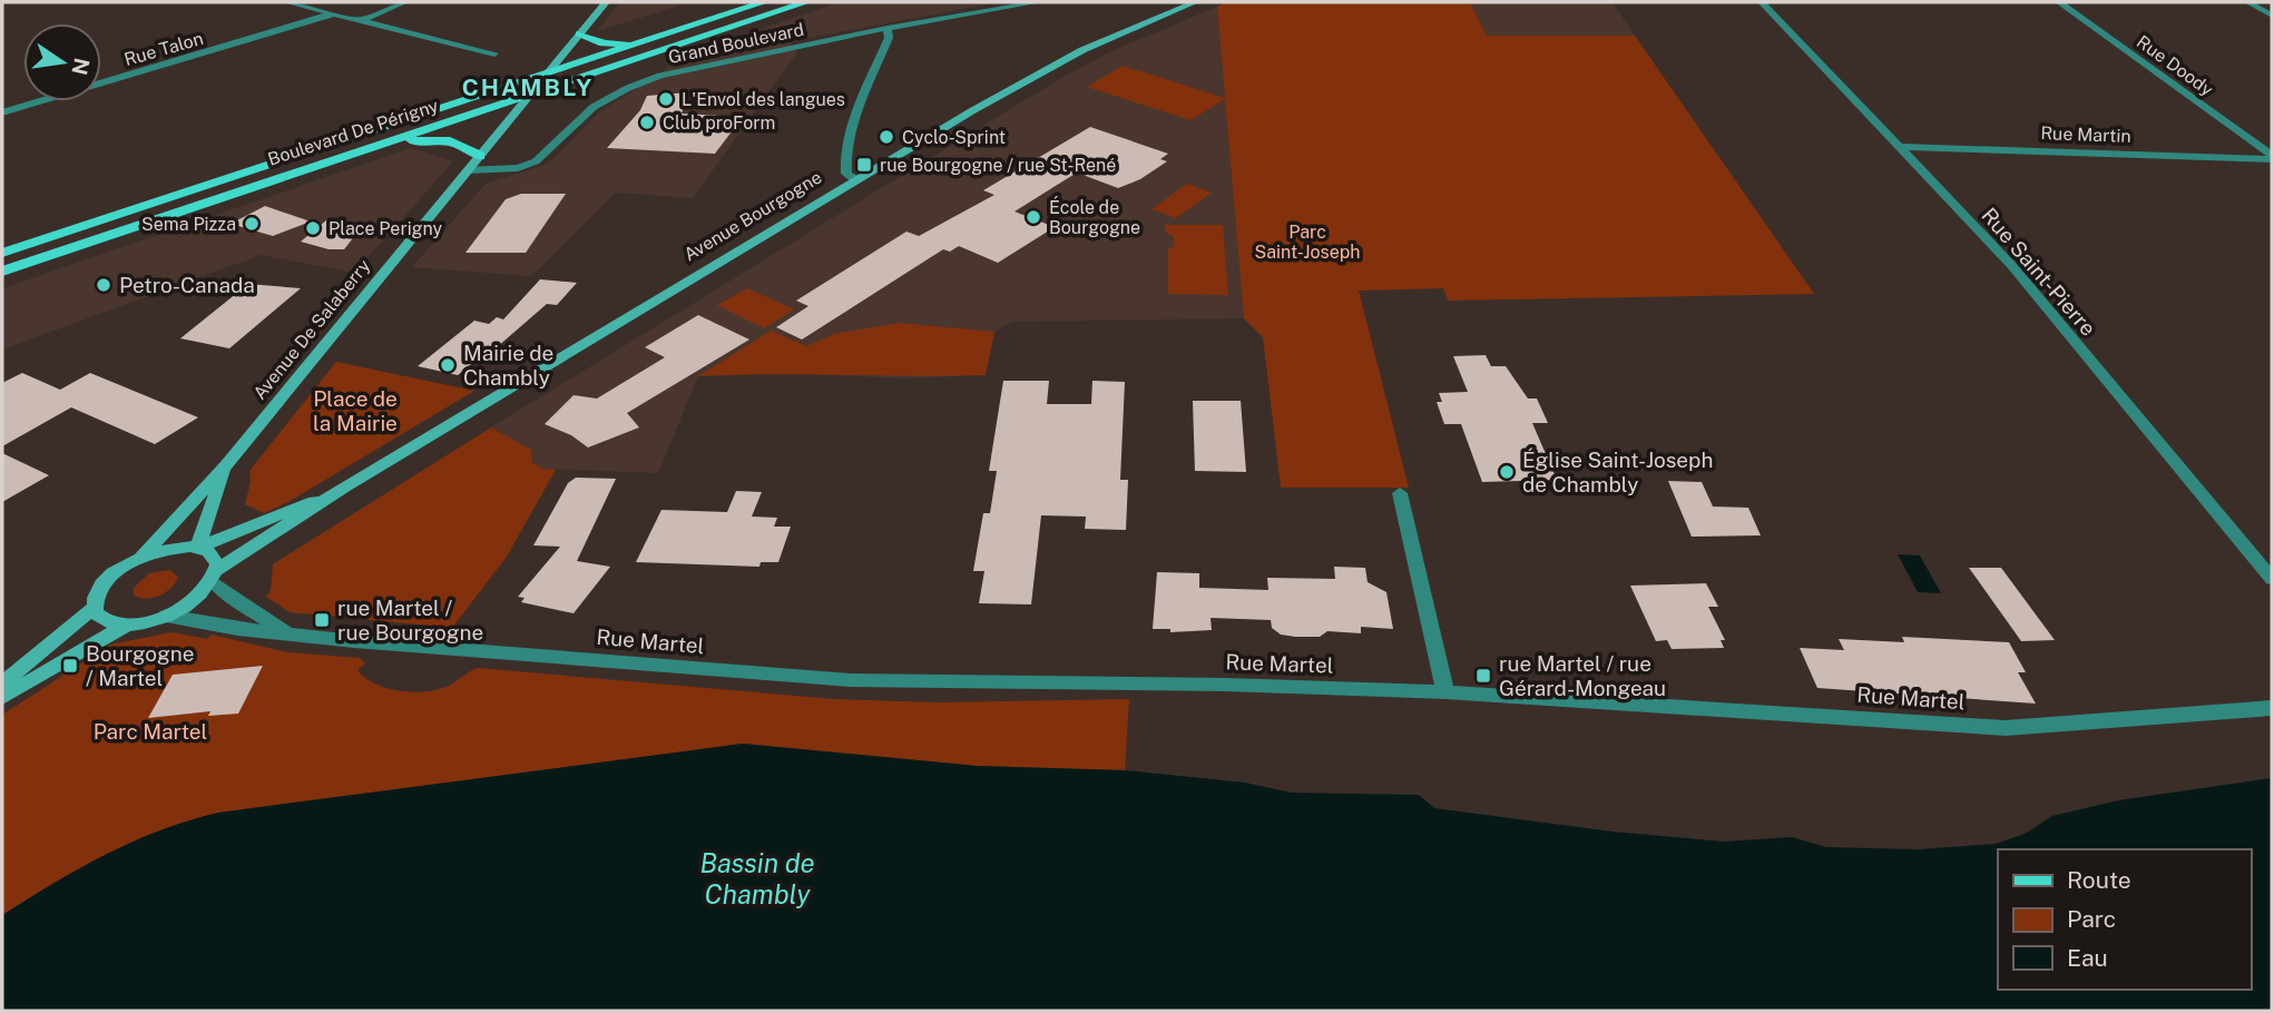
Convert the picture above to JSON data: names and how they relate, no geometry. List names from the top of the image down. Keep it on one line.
{"streets":{"main road":["Boulevard De Périgny"],"street":["Grand Boulevard","Rue Talon","Rue Doody","Rue Martin","Avenue Bourgogne","Rue Saint-Pierre","Avenue De Salaberry","Rue Martel"]},"crossings":[["Grand Boulevard","Avenue De Salaberry"],["Rue Doody","Rue Martin"],["Boulevard De Périgny","Avenue De Salaberry"],["Rue Martin","Rue Saint-Pierre"],["Avenue Bourgogne","Avenue De Salaberry"],["Avenue Bourgogne","Rue Martel"]],"districts":["CHAMBLY"],"water":["Bassin de Chambly"],"parks":["Parc Saint-Joseph","Place de la Mairie","Parc Martel"],"places":{"other":["L'Envol des langues","Club proForm","Cyclo-Sprint","École de Bourgogne","Sema Pizza","Place Perigny","Petro-Canada","Mairie de Chambly","Église Saint-Joseph de Chambly"],"transit":["rue Bourgogne / rue St-René","rue Martel / rue Bourgogne","Bourgogne / Martel","rue Martel / rue Gérard-Mongeau"]},"legend":["Route","Parc","Eau"],"north":"right"}
